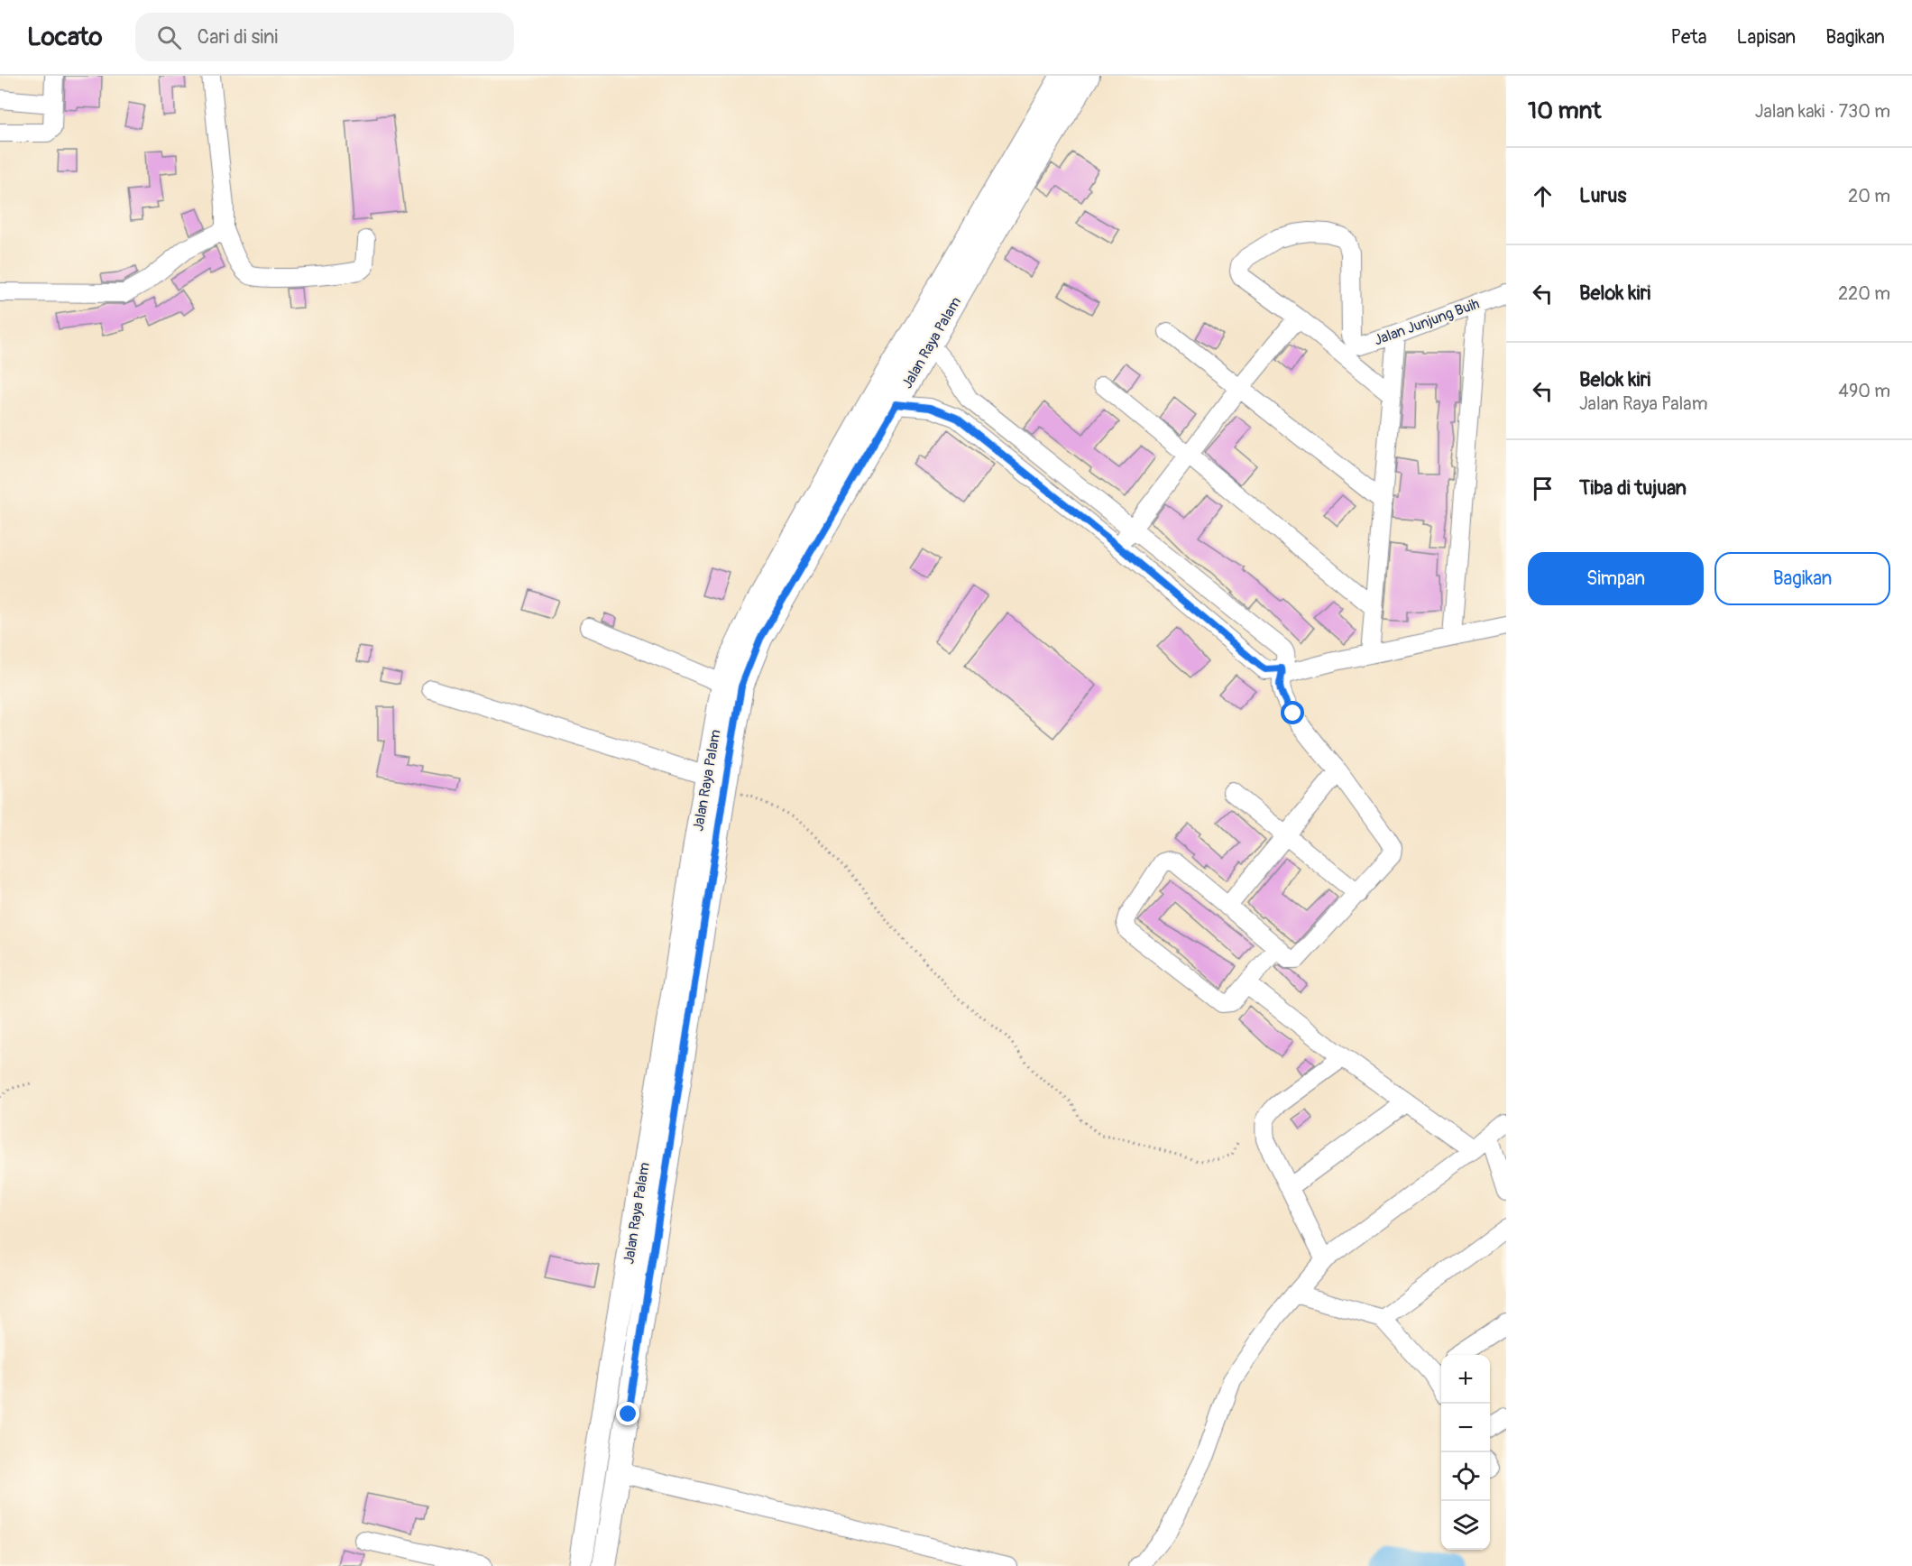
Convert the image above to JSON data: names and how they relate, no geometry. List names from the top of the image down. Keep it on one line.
{"streets":{"main road":["Jalan Raya Palam"],"street":["Jalan Junjung Buih"]},"page":{"header":"Locato","search":"Cari di sini","nav":["Peta","Lapisan","Bagikan"],"heading":["10 mnt","Jalan kaki · 730 m"],"list":[["Lurus","20 m"],["Belok kiri","220 m"],["Belok kiri","Jalan Raya Palam","490 m"],"Tiba di tujuan"],"buttons":["Simpan","Bagikan"],"map_buttons":["+","−"]}}
